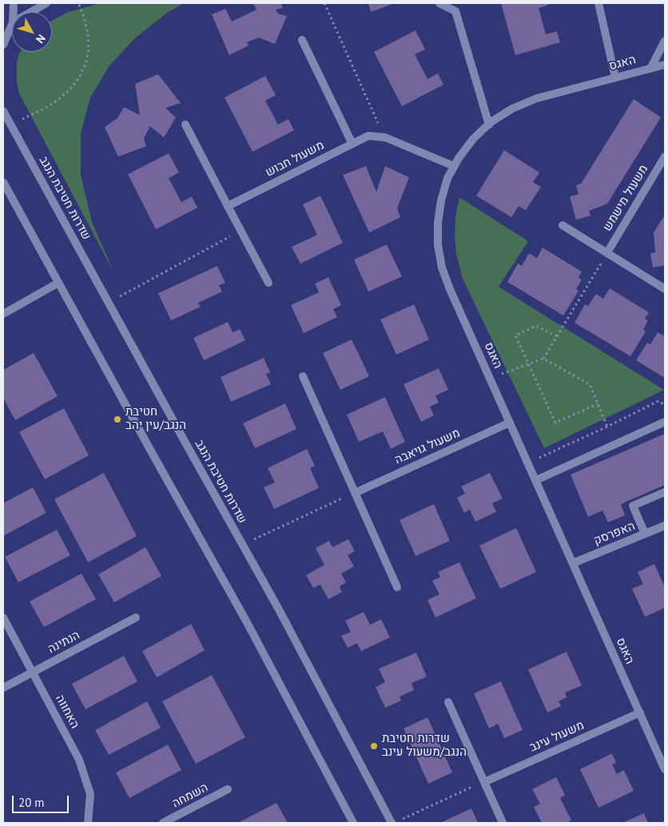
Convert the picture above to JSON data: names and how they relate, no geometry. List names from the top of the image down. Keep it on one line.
{"streets":{"street":["האגס","משעול חבוש","שדרות חטיבת הנגב","משעול מישמש","משעול גויאבה","האפרסק","הנתינה","האחווה","משעול עינב","השמחה"]},"crossings":[["האגס","משעול חבוש"],["האגס","משעול גויאבה"],["האגס","האפרסק"],["האגס","משעול עינב"],["הנתינה","האחווה"]],"places":["חטיבת הנגב/עין יהב","שדרות חטיבת הנגב/משעול עינב"],"scale_bar":"20 m","north":"bottom right"}
